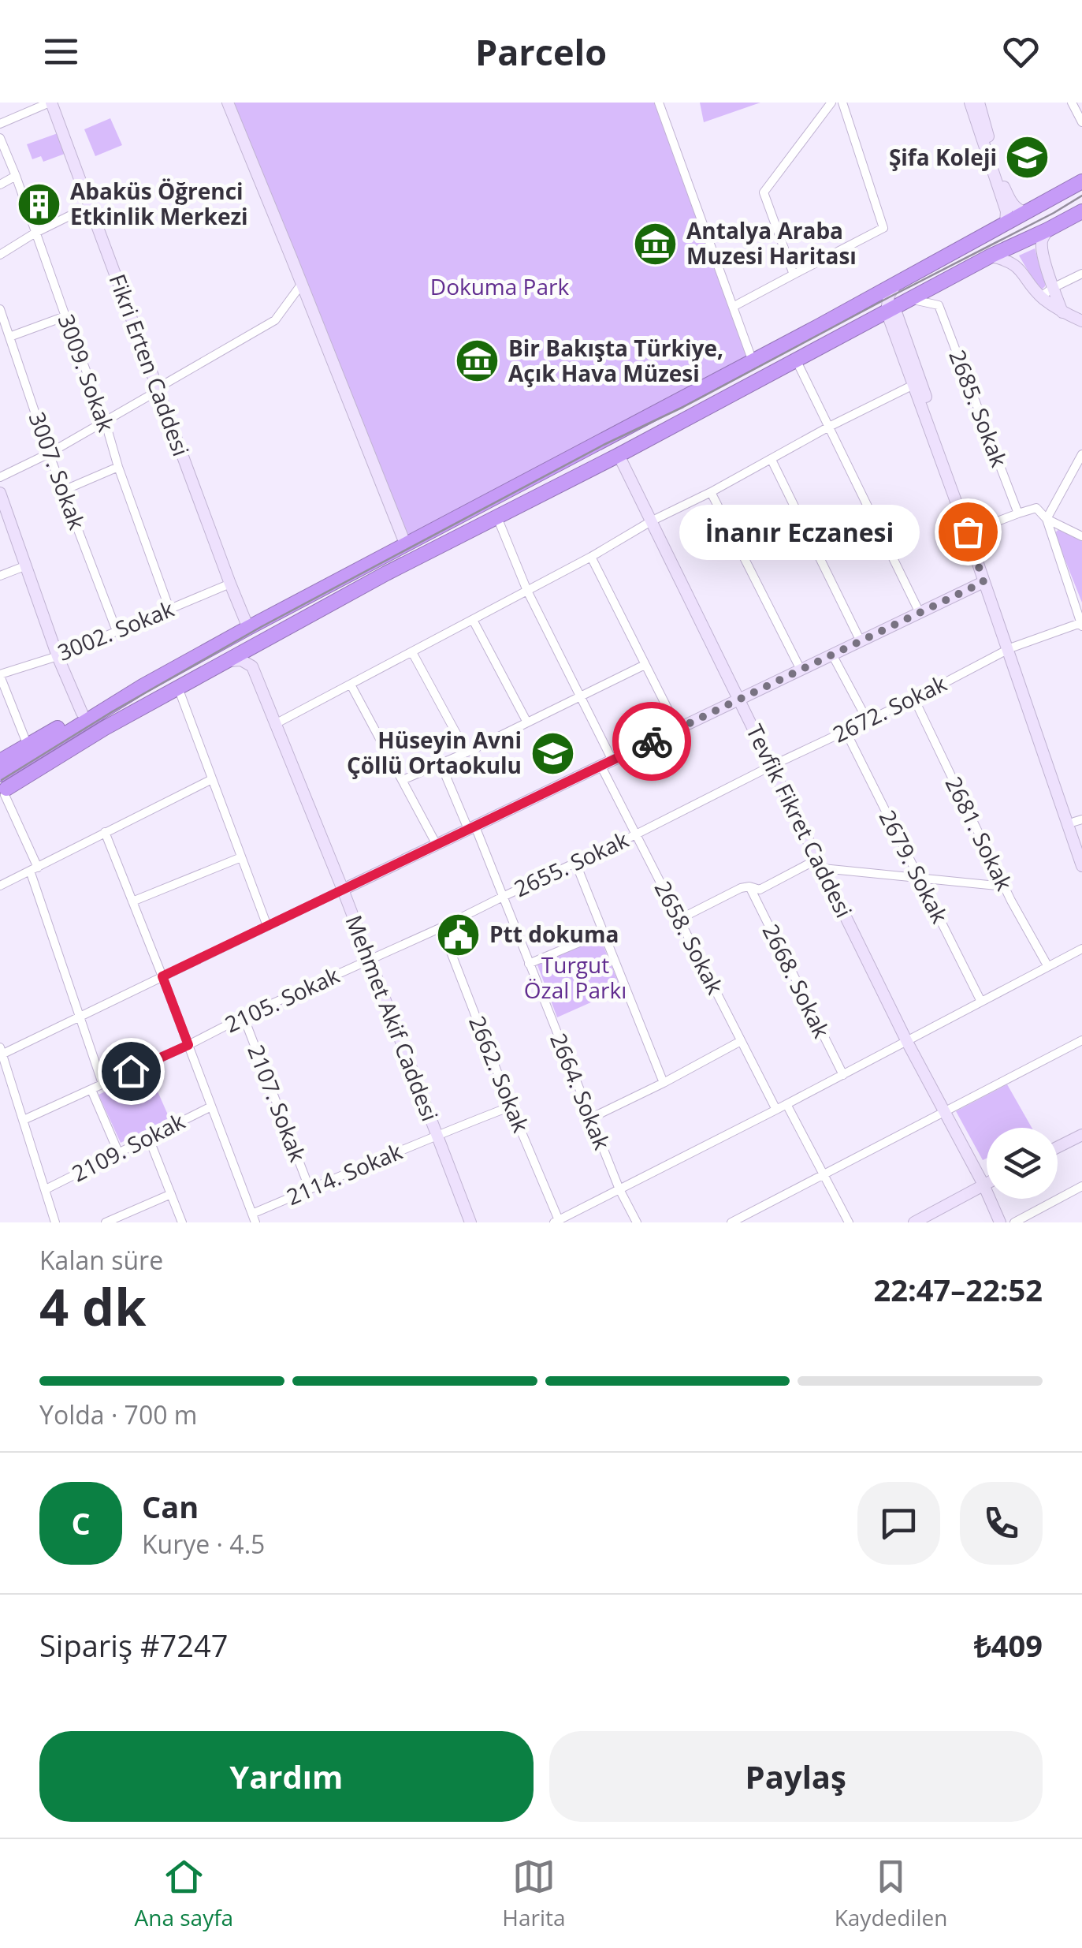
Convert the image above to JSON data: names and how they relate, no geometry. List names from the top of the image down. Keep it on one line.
{"streets":{"street":["Fikri Erten Caddesi","3009. Sokak","2685. Sokak","3007. Sokak","3002. Sokak","2672. Sokak","Tevfik Fikret Caddesi","2681. Sokak","2655. Sokak","2679. Sokak","2658. Sokak","2668. Sokak","2105. Sokak","Mehmet Akif Caddesi","2662. Sokak","2664. Sokak","2107. Sokak","2109. Sokak","2114. Sokak"]},"crossings":[["Fikri Erten Caddesi","3002. Sokak"],["3009. Sokak","3002. Sokak"],["3007. Sokak","3002. Sokak"],["2672. Sokak","Tevfik Fikret Caddesi"],["2672. Sokak","2681. Sokak"],["2672. Sokak","2655. Sokak"],["2672. Sokak","2679. Sokak"],["Tevfik Fikret Caddesi","2655. Sokak"],["2655. Sokak","2658. Sokak"],["2655. Sokak","2105. Sokak"],["2655. Sokak","Mehmet Akif Caddesi"],["2655. Sokak","2662. Sokak"],["2655. Sokak","2664. Sokak"],["2105. Sokak","Mehmet Akif Caddesi"],["2105. Sokak","2107. Sokak"],["Mehmet Akif Caddesi","2114. Sokak"],["2662. Sokak","2114. Sokak"],["2107. Sokak","2114. Sokak"]],"parks":["Dokuma Park","Turgut Özal Parkı"],"places":{"school or university":["Şifa Koleji","Hüseyin Avni Çöllü Ortaokulu"],"building":["Abaküs Öğrenci Etkinlik Merkezi"],"museum":["Antalya Araba Muzesi Haritası","Bir Bakışta Türkiye, Açık Hava Müzesi"],"other":["İnanır Eczanesi"],"public building":["Ptt dokuma"]},"page":{"header":"Parcelo","bubble":"İnanır Eczanesi","heading":["4 dk","Kalan süre","22:47–22:52"],"panel":["Can","Kurye · 4.5","Sipariş #7247","₺409"],"bar":"Yolda · 700 m","round":"C","buttons":["Yardım","Paylaş"],"tabs":["Ana sayfa","Harita","Kaydedilen"]}}
